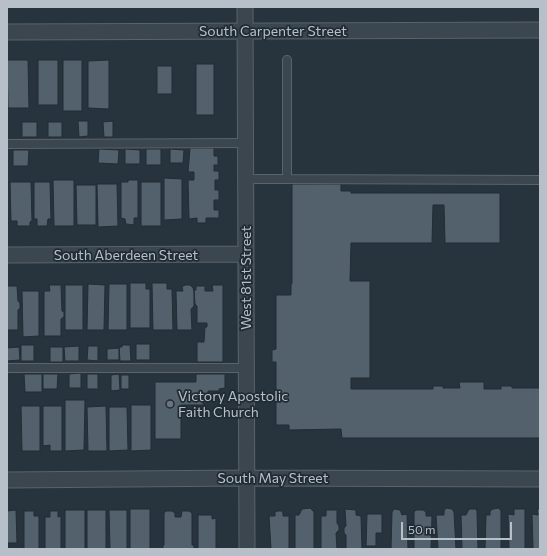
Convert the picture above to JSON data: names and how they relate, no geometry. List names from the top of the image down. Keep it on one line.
{"streets":{"street":["South Carpenter Street","South Aberdeen Street","West 81st Street","South May Street"]},"crossings":[["South Carpenter Street","West 81st Street"],["South Aberdeen Street","West 81st Street"],["West 81st Street","South May Street"]],"places":["Victory Apostolic Faith Church"],"scale_bar":"50 m"}
